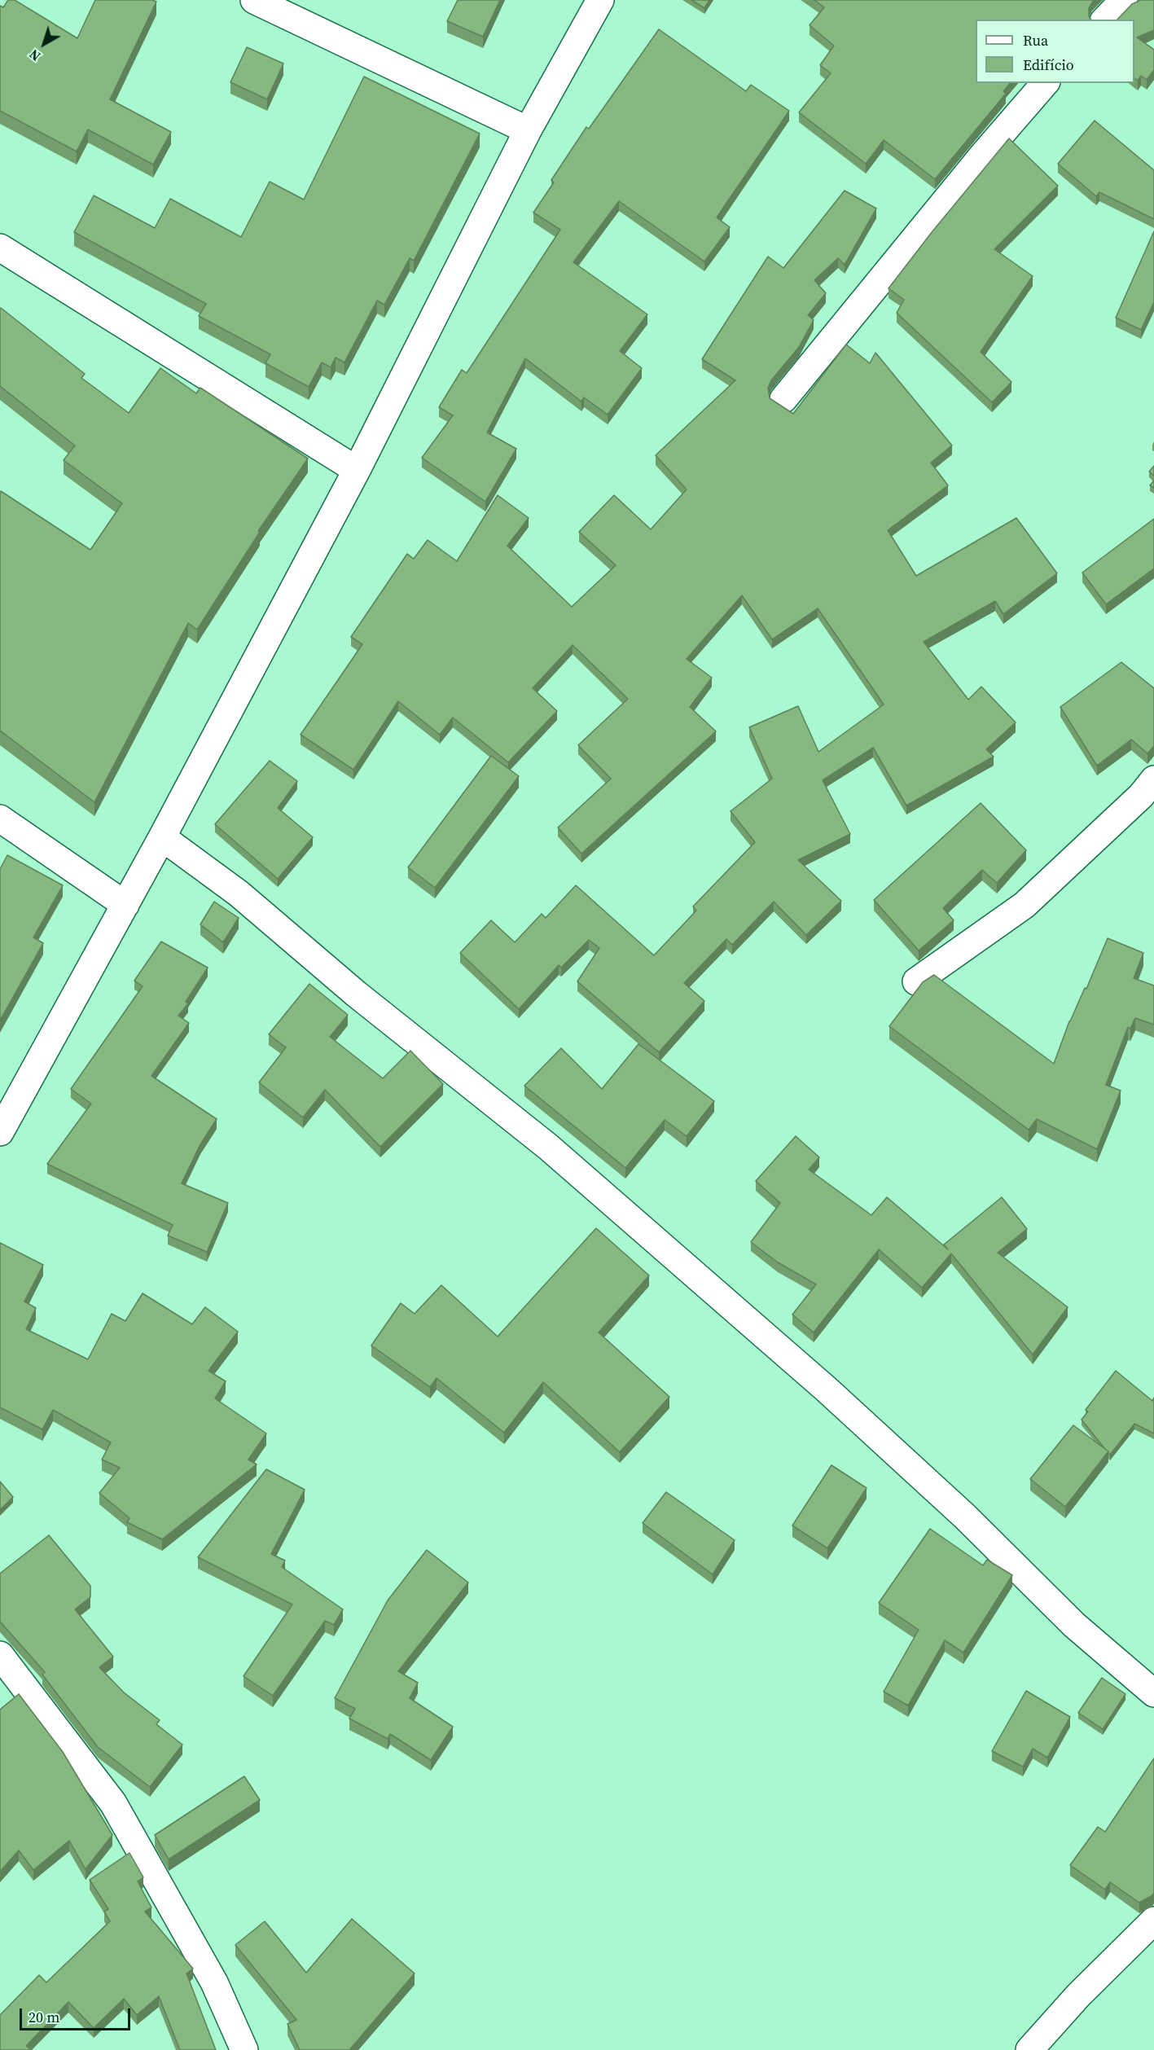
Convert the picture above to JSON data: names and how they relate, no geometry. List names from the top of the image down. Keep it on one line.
{"legend":["Rua","Edifício"],"scale_bar":"20 m","north":"bottom left"}
